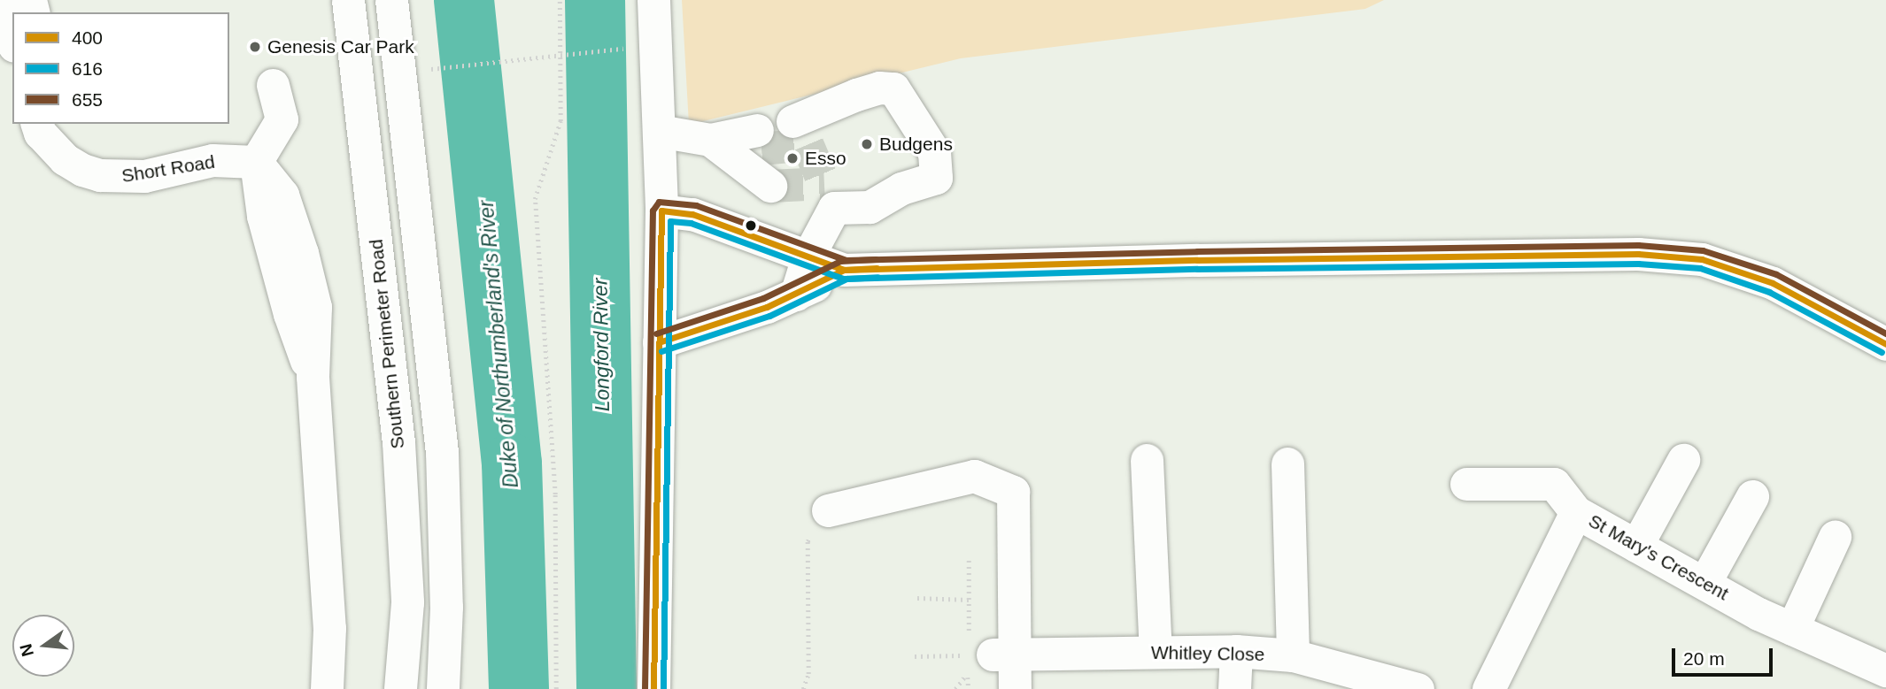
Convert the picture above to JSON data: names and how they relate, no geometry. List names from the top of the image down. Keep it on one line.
{"streets":{"street":["Short Road","Southern Perimeter Road","St Mary's Crescent","Whitley Close"]},"water":["Duke of Northumberland's River","Longford River"],"places":["Genesis Car Park","Budgens","Esso"],"lines":["transit line 655","transit line 400","transit line 616"],"legend":["400","616","655"],"scale_bar":"20 m","north":"left"}
